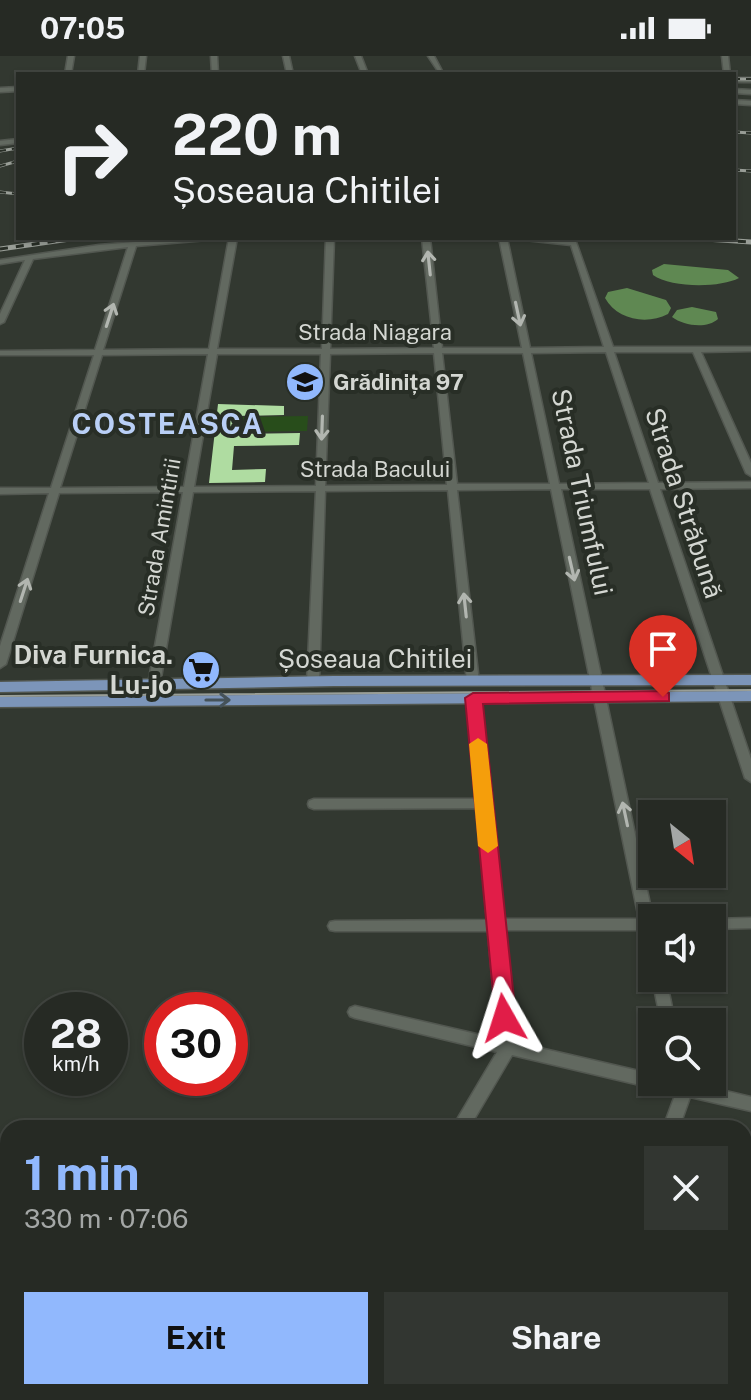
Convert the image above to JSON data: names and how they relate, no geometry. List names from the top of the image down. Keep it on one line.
{"streets":{"main road":["Șoseaua Chitilei"],"street":["Strada Niagara","Strada Bacului","Strada Triumfului","Strada Străbună","Strada Amintirii"]},"crossings":[["Strada Niagara","Strada Triumfului"],["Strada Niagara","Strada Străbună"],["Strada Niagara","Strada Amintirii"],["Strada Bacului","Strada Triumfului"],["Strada Bacului","Strada Străbună"],["Strada Bacului","Strada Amintirii"],["Strada Triumfului","Șoseaua Chitilei"],["Strada Străbună","Șoseaua Chitilei"],["Strada Amintirii","Șoseaua Chitilei"]],"districts":["COSTEASCA"],"places":{"school or university":["Grădinița 97"],"supermarket":["Diva Furnica. Lu-jo"]},"north":"bottom right","page":{"status":"07:05","turn":["220 m","Șoseaua Chitilei"],"speed":"28 km/h","limit":"30","heading":["1 min","330 m · 07:06"],"buttons":["Exit","Share"]}}
